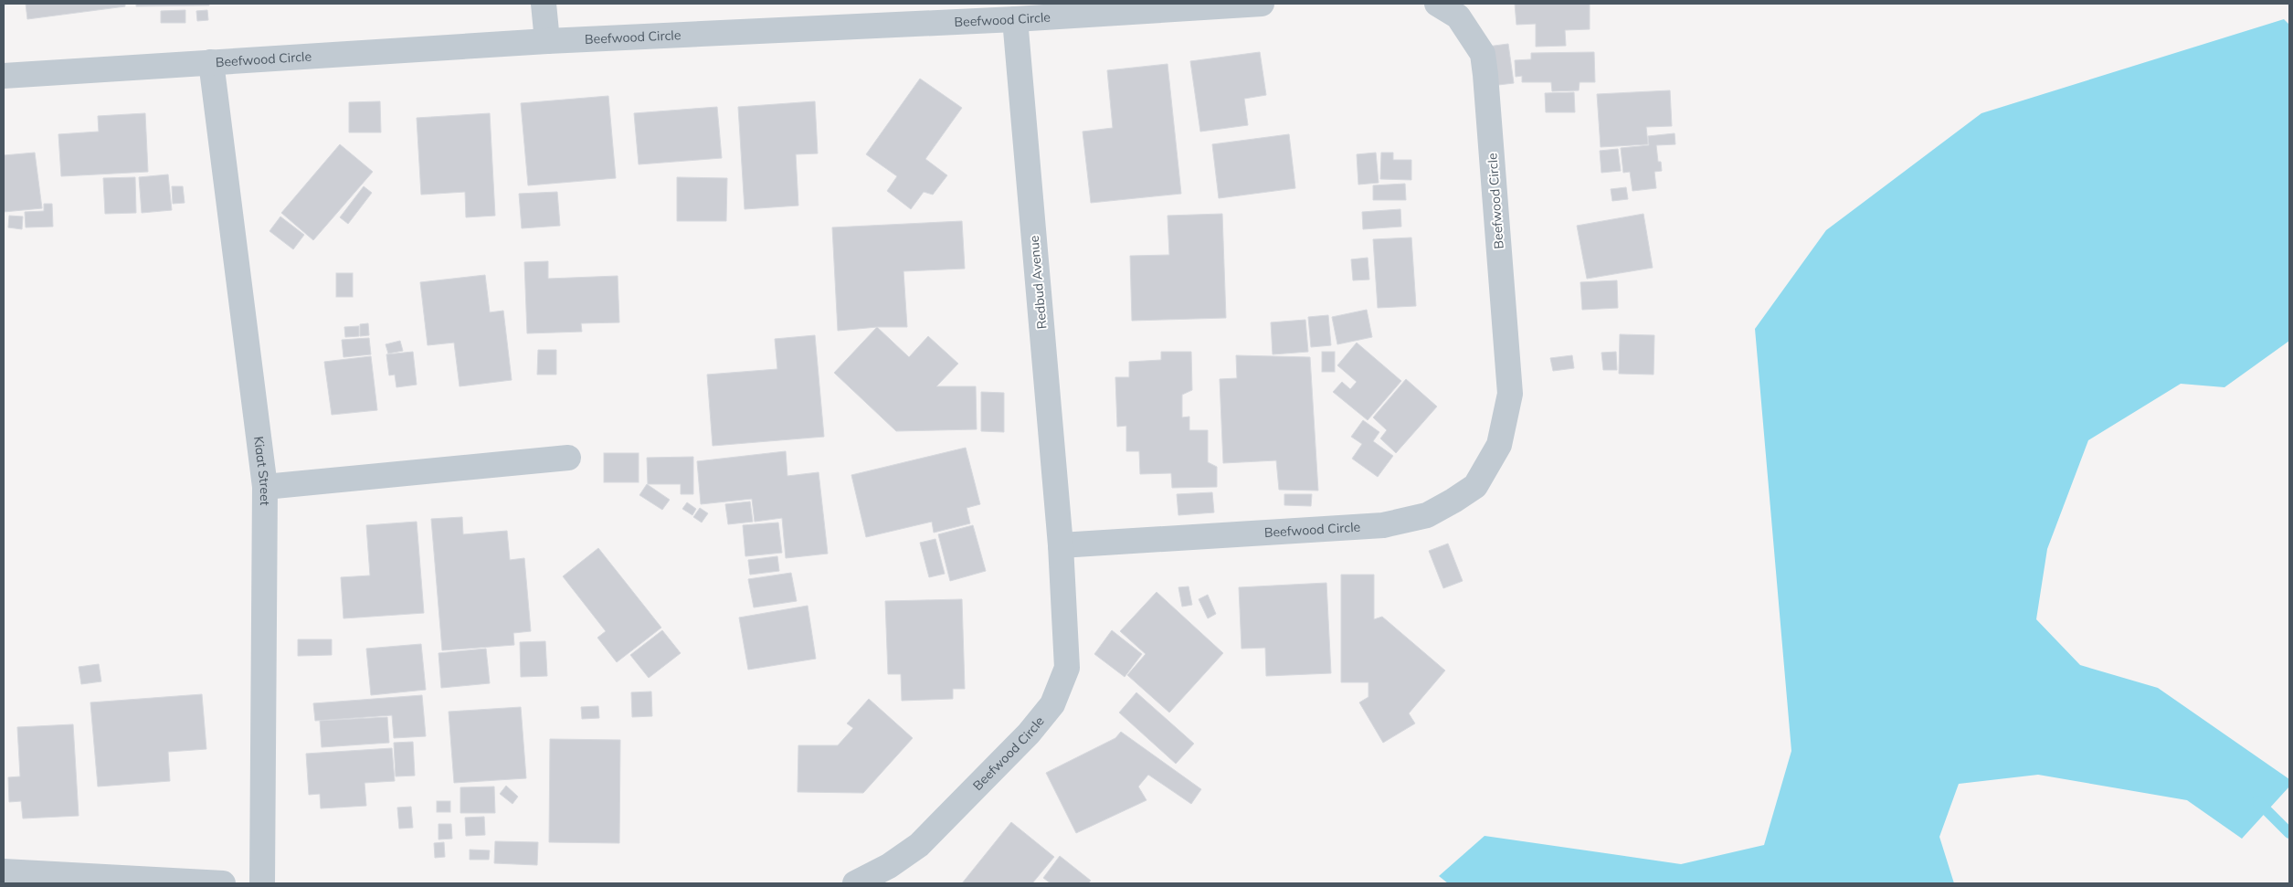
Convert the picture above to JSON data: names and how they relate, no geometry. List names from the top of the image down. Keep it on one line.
{"streets":{"street":["Beefwood Circle","Redbud Avenue","Kiaat Street"]},"crossings":[["Beefwood Circle","Redbud Avenue"],["Beefwood Circle","Kiaat Street"]]}
